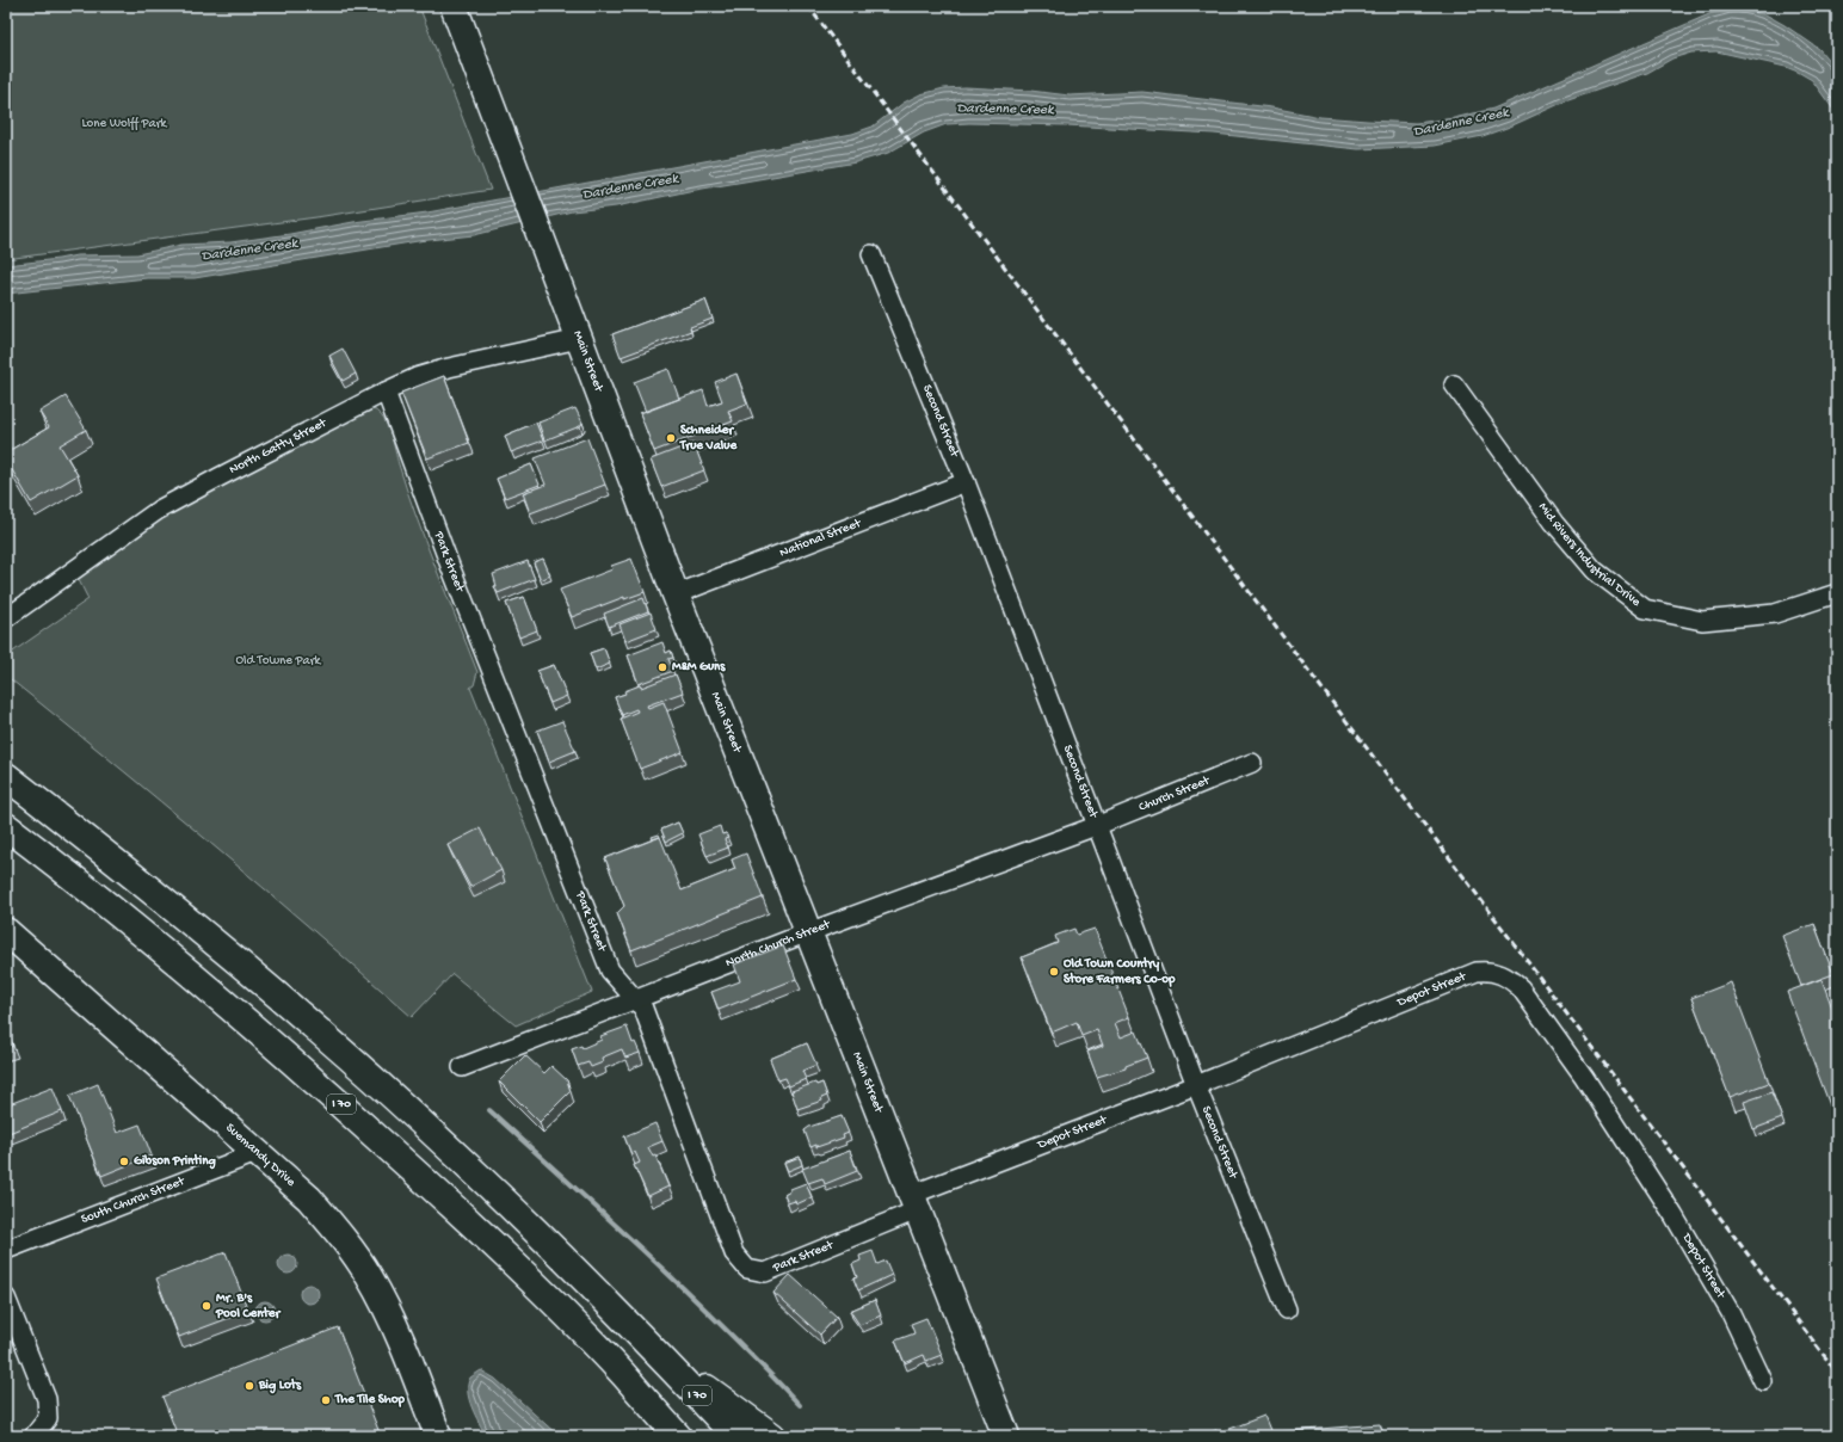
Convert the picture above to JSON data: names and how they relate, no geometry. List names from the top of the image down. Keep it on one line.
{"streets":{"main road":["Main Street","I 70","Suemandy Drive"],"street":["Second Street","North Gatty Street","National Street","Mid Rivers Industrial Drive","Park Street","Church Street","North Church Street","Depot Street","South Church Street"]},"crossings":[["Main Street","North Gatty Street"],["Main Street","National Street"],["Main Street","Park Street"],["Main Street","North Church Street"],["Main Street","Depot Street"],["Second Street","National Street"],["Second Street","Church Street"],["Second Street","North Church Street"],["Second Street","Depot Street"],["North Gatty Street","Park Street"],["Park Street","North Church Street"],["Park Street","Depot Street"],["Church Street","North Church Street"],["Suemandy Drive","South Church Street"]],"water":["Dardenne Creek"],"parks":["Lone Wolff Park","Old Towne Park"],"places":["Schneider True Value","M&M Guns","Old Town Country Store Farmers Co-op","Gibson Printing","Mr. B's Pool Center","Big Lots","The Tile Shop"]}
